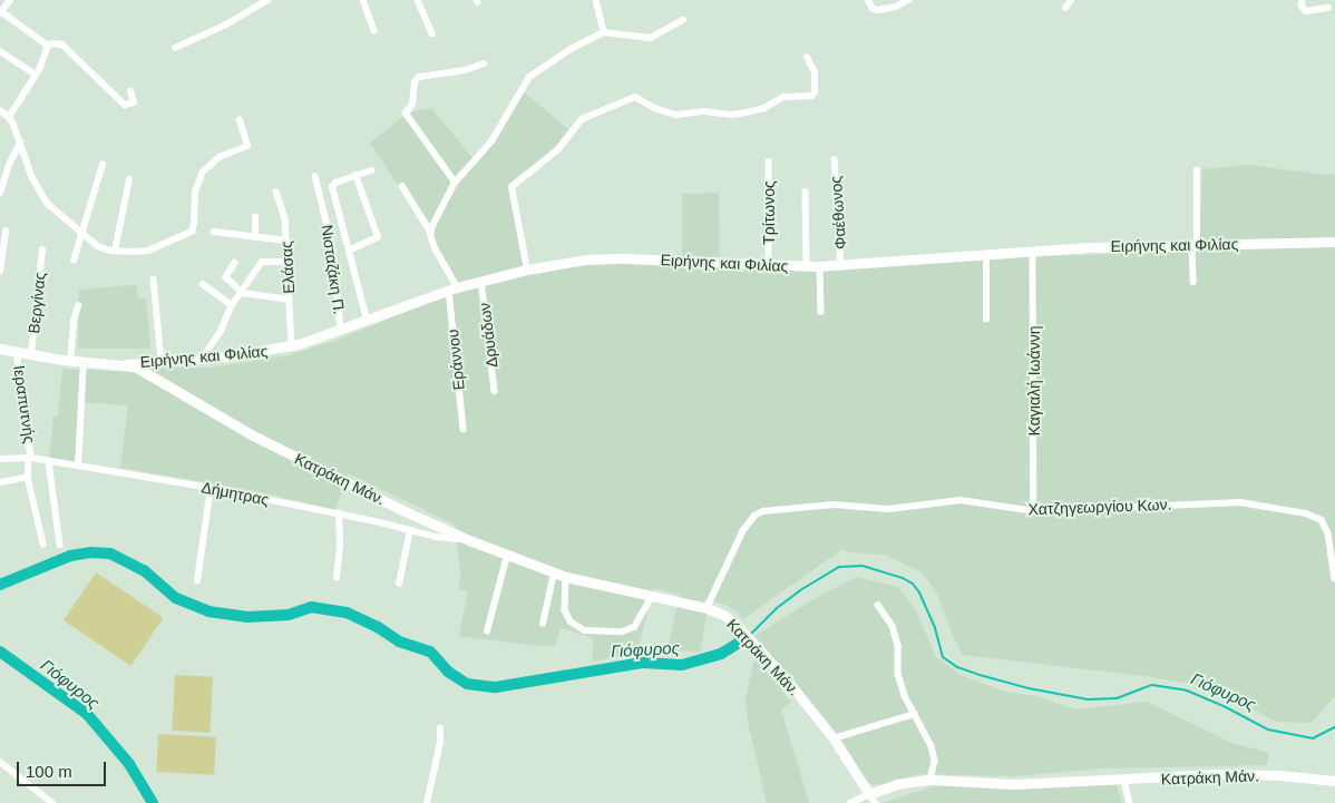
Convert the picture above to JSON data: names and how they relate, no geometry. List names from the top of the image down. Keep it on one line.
{"streets":{"street":["Τρίτωνος","Φαέθωνος","Ειρήνης και Φιλίας","Ελάσας","Νισταζάκη Π.","Βεργίνας","Δρυάδων","Εράννου","Καγιαλή Ιωάννη","Ιεραπυτνής","Κατράκη Μάν.","Δήμητρας","Χατζηγεωργίου Κων."]},"crossings":[["Τρίτωνος","Ειρήνης και Φιλίας"],["Φαέθωνος","Ειρήνης και Φιλίας"],["Ειρήνης και Φιλίας","Ελάσας"],["Ειρήνης και Φιλίας","Νισταζάκη Π."],["Ειρήνης και Φιλίας","Δρυάδων"],["Ειρήνης και Φιλίας","Εράννου"],["Ειρήνης και Φιλίας","Καγιαλή Ιωάννη"],["Ειρήνης και Φιλίας","Κατράκη Μάν."],["Καγιαλή Ιωάννη","Χατζηγεωργίου Κων."],["Ιεραπυτνής","Δήμητρας"],["Κατράκη Μάν.","Δήμητρας"],["Κατράκη Μάν.","Χατζηγεωργίου Κων."]],"water":["Γιόφυρος"],"scale_bar":"100 m"}
